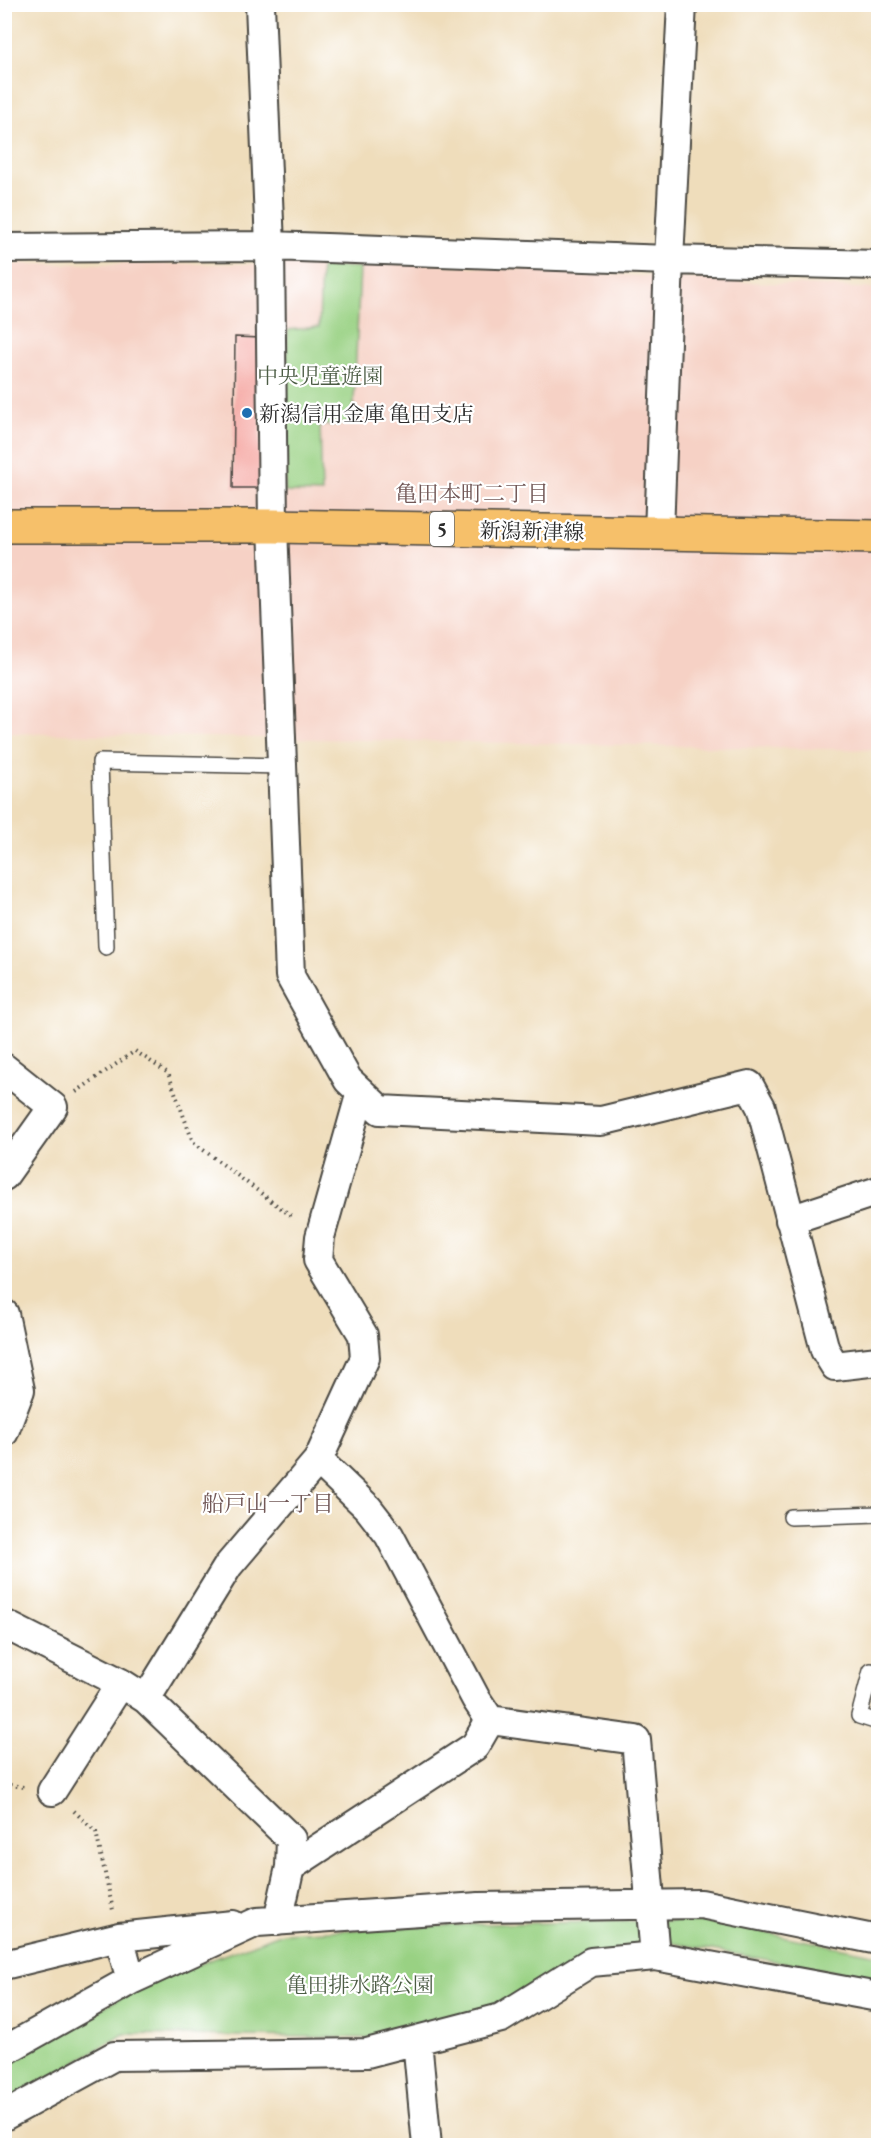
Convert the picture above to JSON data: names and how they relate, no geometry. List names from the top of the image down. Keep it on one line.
{"streets":{"main road":["5","新潟新津線"]},"districts":["亀田本町二丁目","船戸山一丁目"],"parks":["中央児童遊園","亀田排水路公園"],"places":["新潟信用金庫 亀田支店"]}
